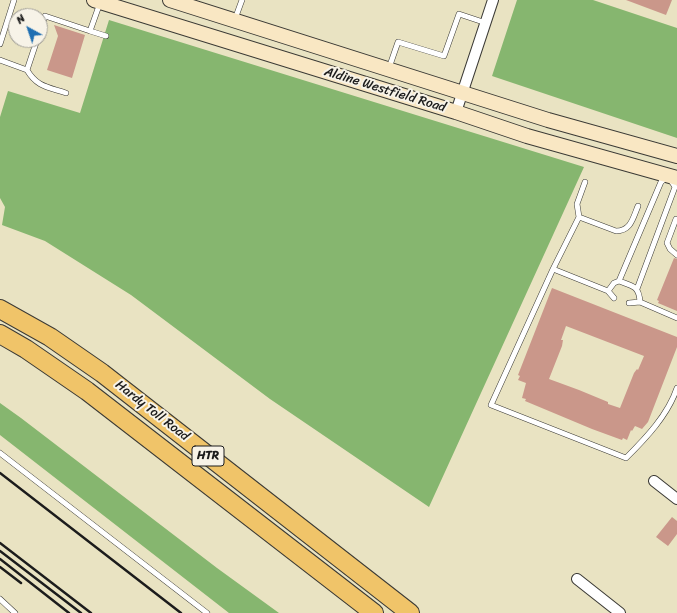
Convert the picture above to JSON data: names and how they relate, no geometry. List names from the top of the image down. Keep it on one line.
{"streets":{"highway":["Hardy Toll Road","HTR"],"main road":["Aldine Westfield Road"]},"north":"top left"}
